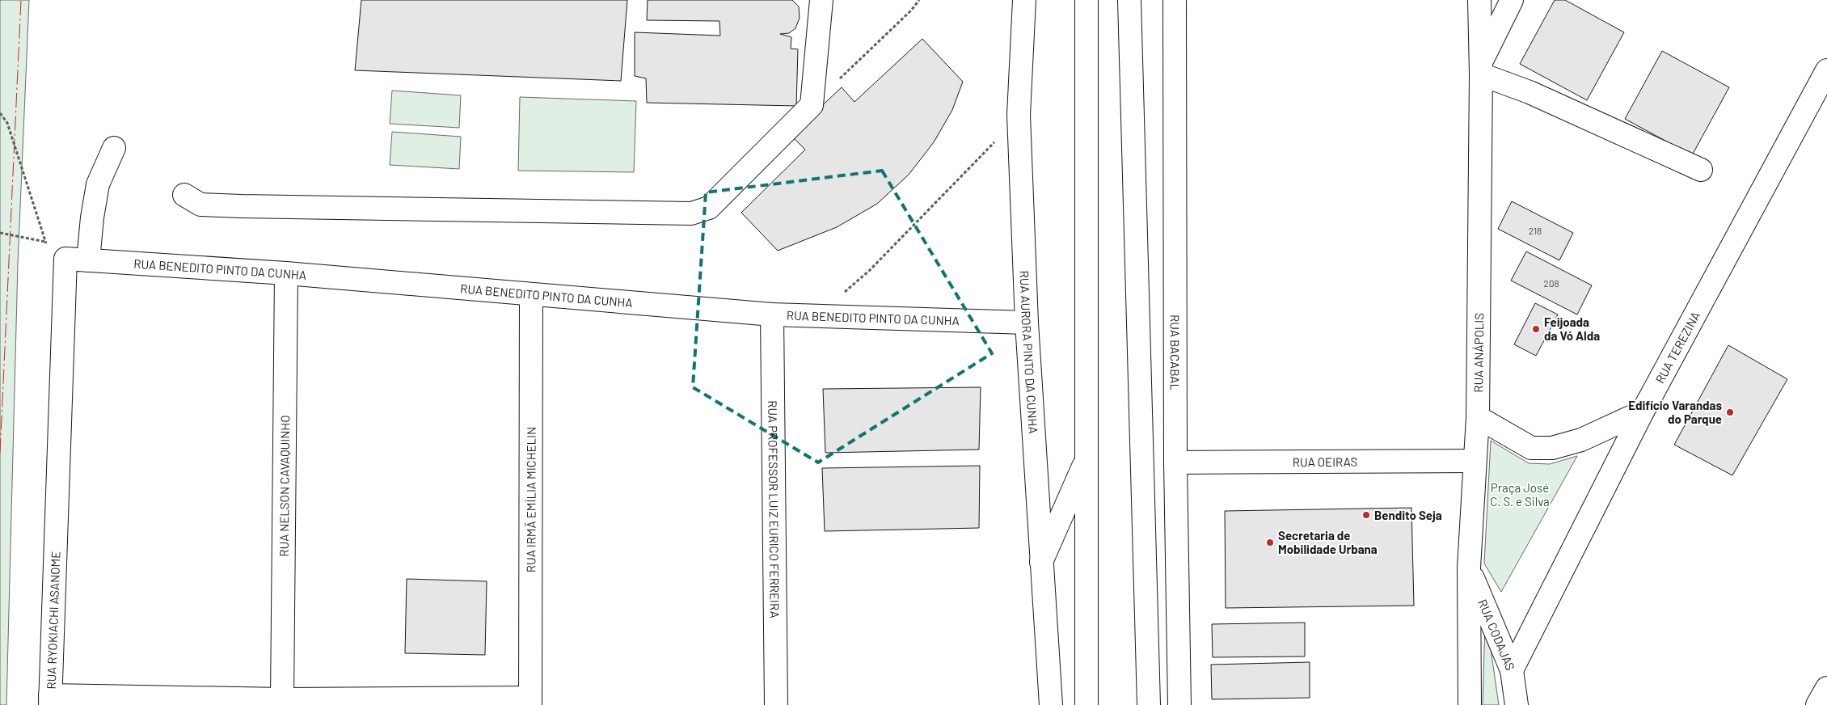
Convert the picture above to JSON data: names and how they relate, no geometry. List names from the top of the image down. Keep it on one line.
{"streets":{"street":["RUA BENEDITO PINTO DA CUNHA","RUA TEREZINA","RUA AURORA PINTO DA CUNHA","RUA BACABAL","RUA ANÁPOLIS","RUA OEIRAS","RUA NELSON CAVAQUINHO","RUA IRMÃ EMÍLIA MICHELIN","RUA PROFESSOR LUIZ EURICO FERREIRA","RUA RYOKIACHI ASANOME","RUA CODAJAS"]},"crossings":[["RUA BENEDITO PINTO DA CUNHA","RUA AURORA PINTO DA CUNHA"],["RUA BENEDITO PINTO DA CUNHA","RUA NELSON CAVAQUINHO"],["RUA BENEDITO PINTO DA CUNHA","RUA IRMÃ EMÍLIA MICHELIN"],["RUA BENEDITO PINTO DA CUNHA","RUA PROFESSOR LUIZ EURICO FERREIRA"],["RUA BENEDITO PINTO DA CUNHA","RUA RYOKIACHI ASANOME"],["RUA TEREZINA","RUA CODAJAS"],["RUA BACABAL","RUA OEIRAS"],["RUA ANÁPOLIS","RUA OEIRAS"],["RUA ANÁPOLIS","RUA CODAJAS"],["RUA NELSON CAVAQUINHO","RUA RYOKIACHI ASANOME"],["RUA IRMÃ EMÍLIA MICHELIN","RUA RYOKIACHI ASANOME"]],"parks":["Praça José C. S. e Silva"],"places":["Feijoada da Vó Alda","Edifício Varandas do Parque","Bendito Seja","Secretaria de Mobilidade Urbana"],"house_numbers":["218","208"]}
